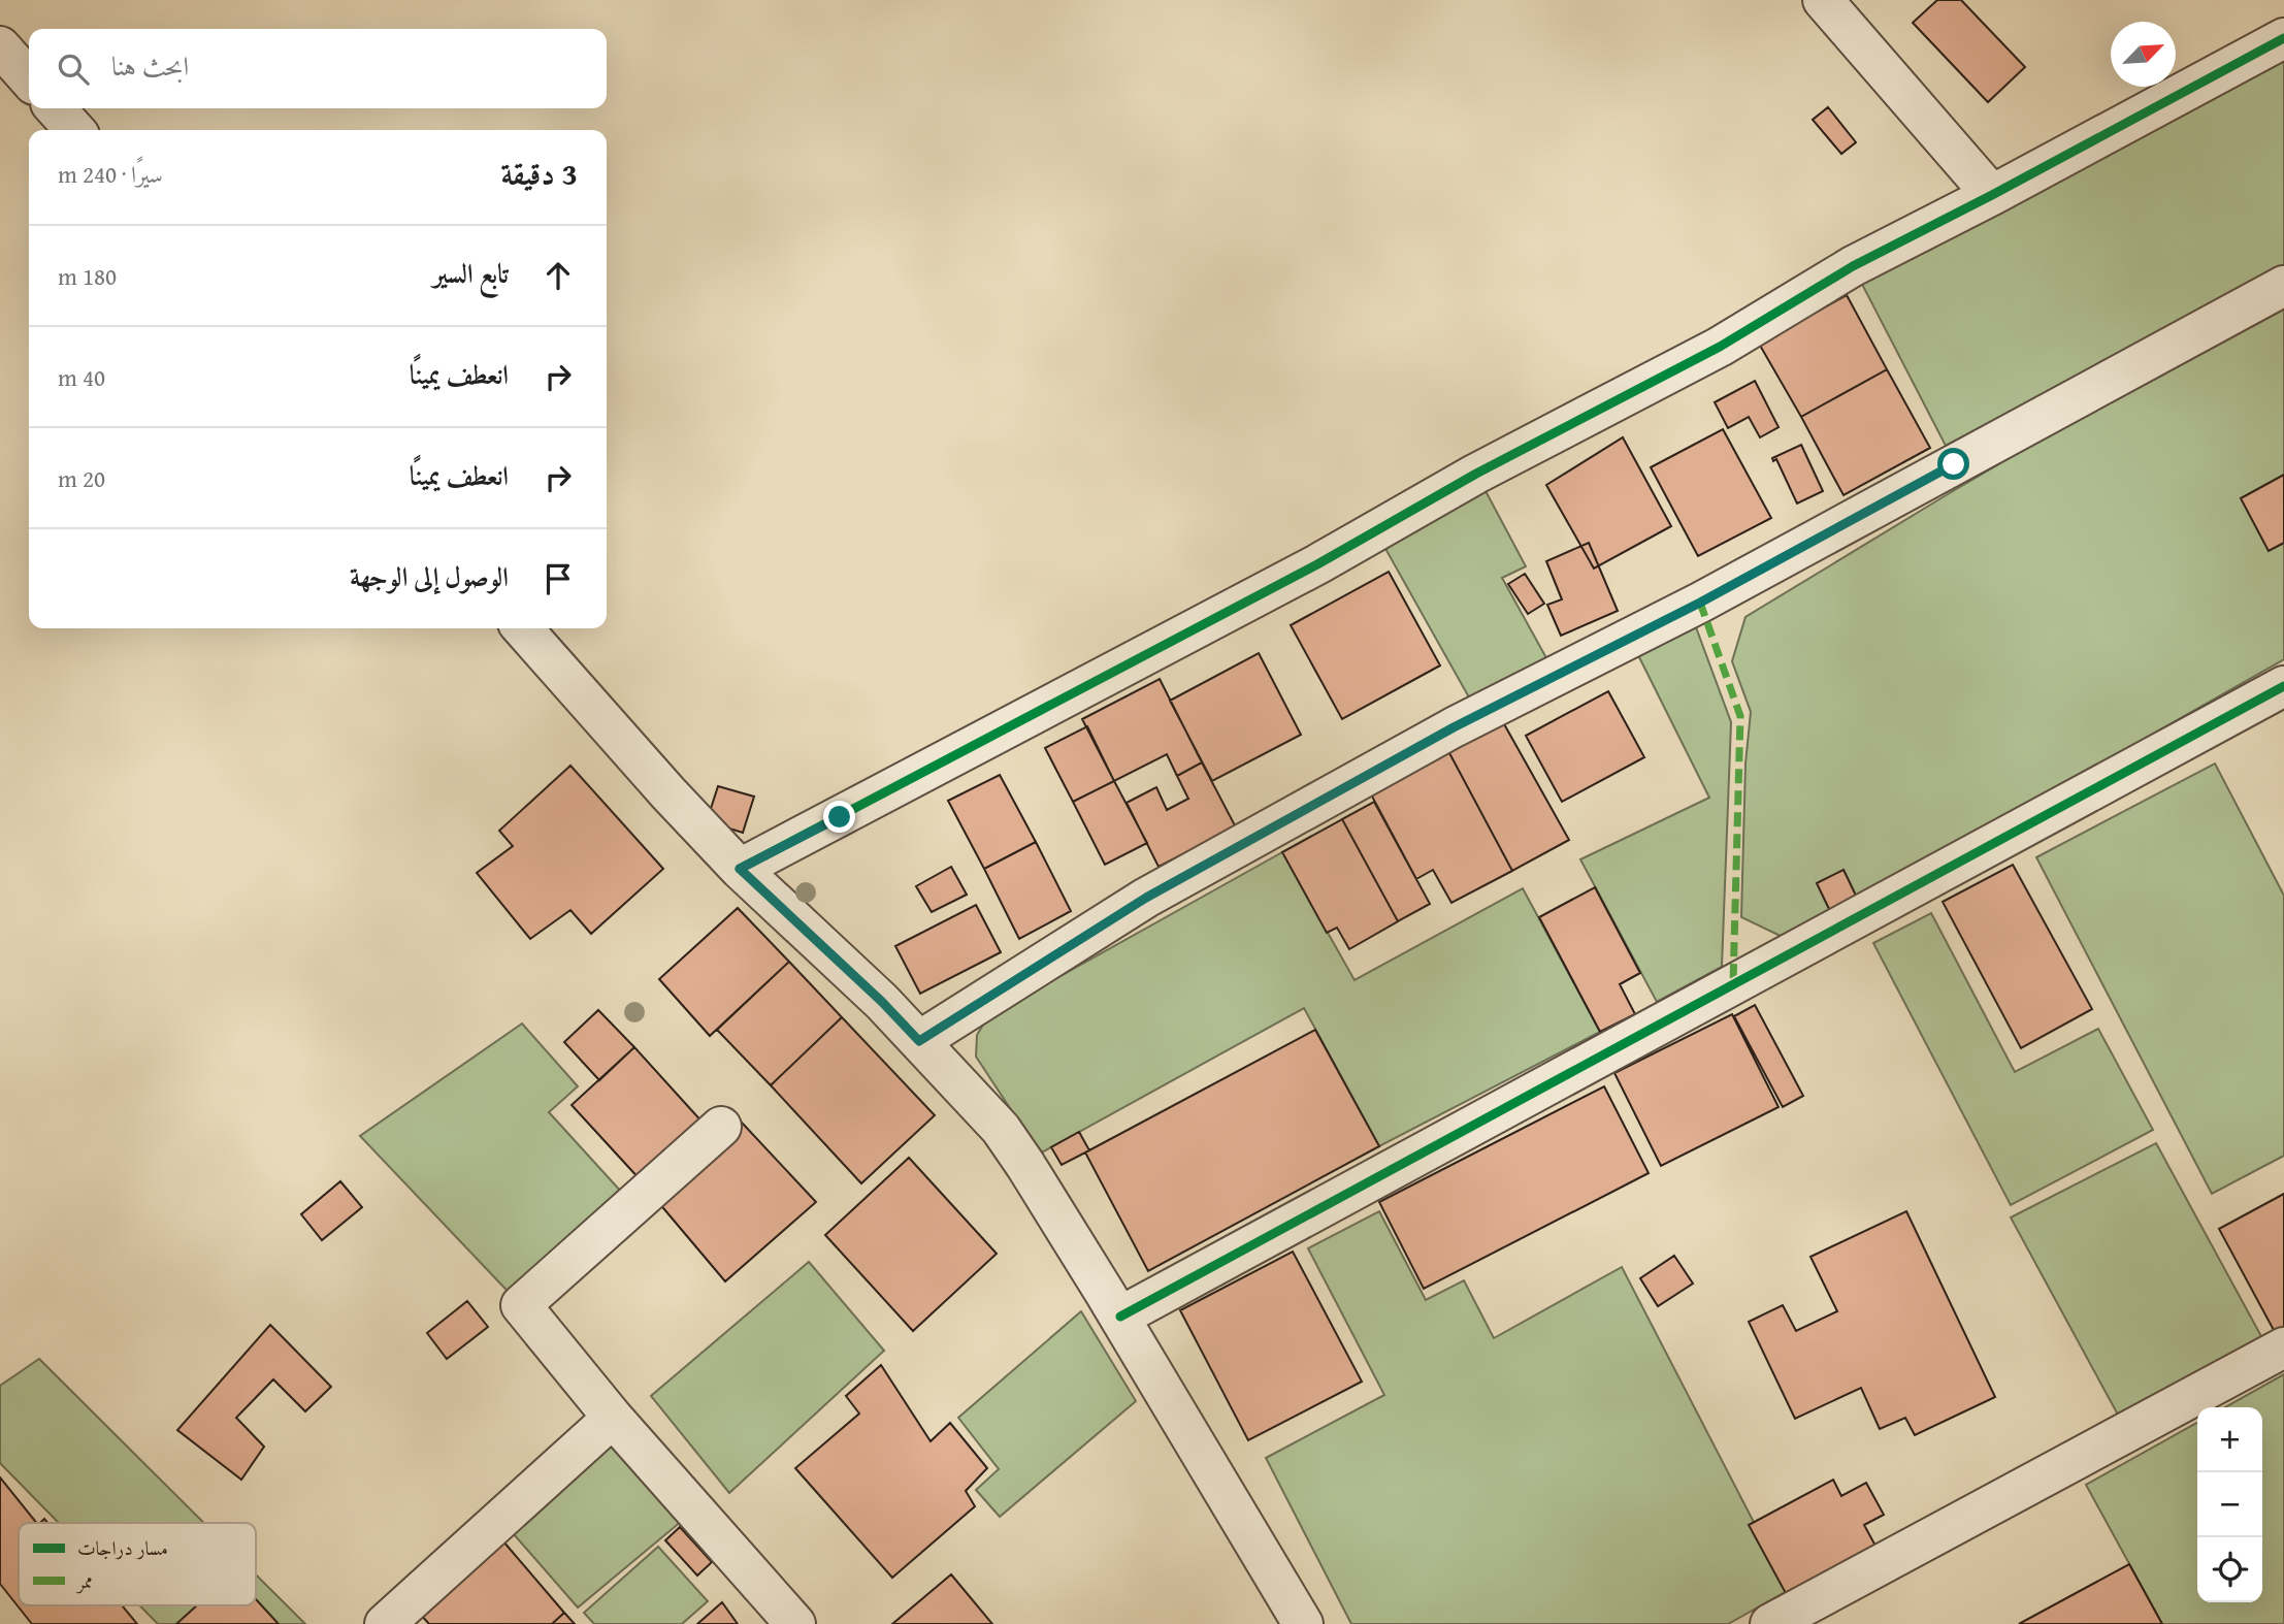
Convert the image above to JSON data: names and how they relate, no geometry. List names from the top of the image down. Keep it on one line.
{"legend":["مسار دراجات","ممر"],"north":"top right","page":{"search":"ابحث هنا","heading":["3 دقيقة","سيرًا · 240 m"],"list":[["تابع السير","180 m"],["انعطف يمينًا","40 m"],["انعطف يمينًا","20 m"],"الوصول إلى الوجهة"],"map_buttons":["+","−"]}}
